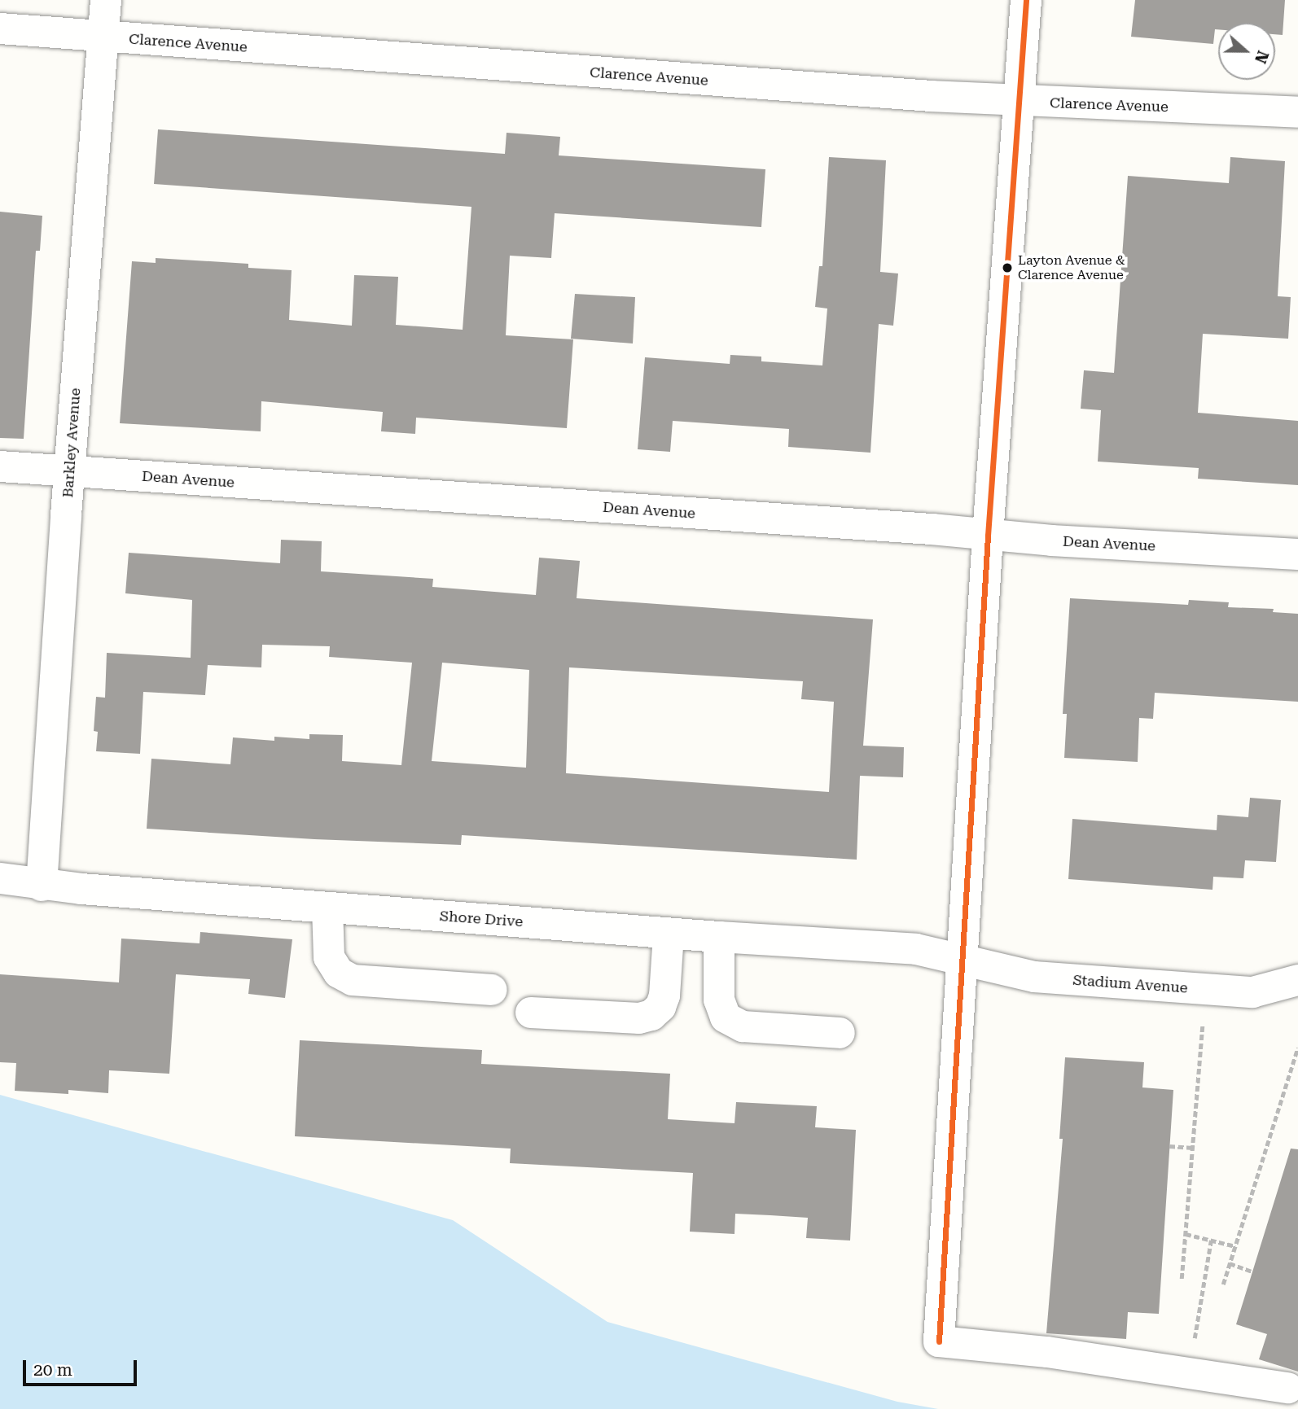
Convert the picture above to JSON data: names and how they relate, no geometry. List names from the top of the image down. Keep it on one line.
{"streets":{"street":["Clarence Avenue","Barkley Avenue","Dean Avenue","Shore Drive","Stadium Avenue"]},"crossings":[["Clarence Avenue","Barkley Avenue"],["Barkley Avenue","Dean Avenue"],["Barkley Avenue","Shore Drive"],["Shore Drive","Stadium Avenue"]],"places":["Layton Avenue & Clarence Avenue"],"scale_bar":"20 m","north":"right"}
